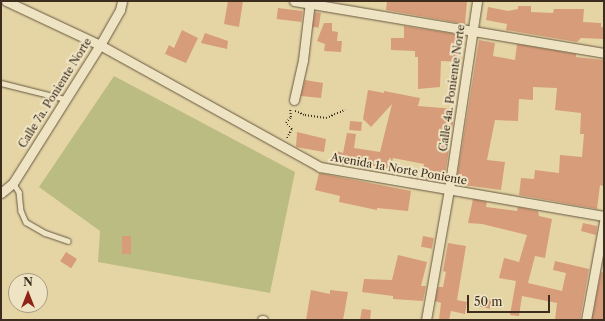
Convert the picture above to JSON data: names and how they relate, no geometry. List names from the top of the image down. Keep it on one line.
{"streets":{"street":["Calle 4a. Poniente Norte","Calle 7a. Poniente Norte","Avenida 1a Norte Poniente"]},"crossings":[["Calle 4a. Poniente Norte","Avenida 1a Norte Poniente"],["Calle 7a. Poniente Norte","Avenida 1a Norte Poniente"]],"scale_bar":"50 m","north":"top"}
